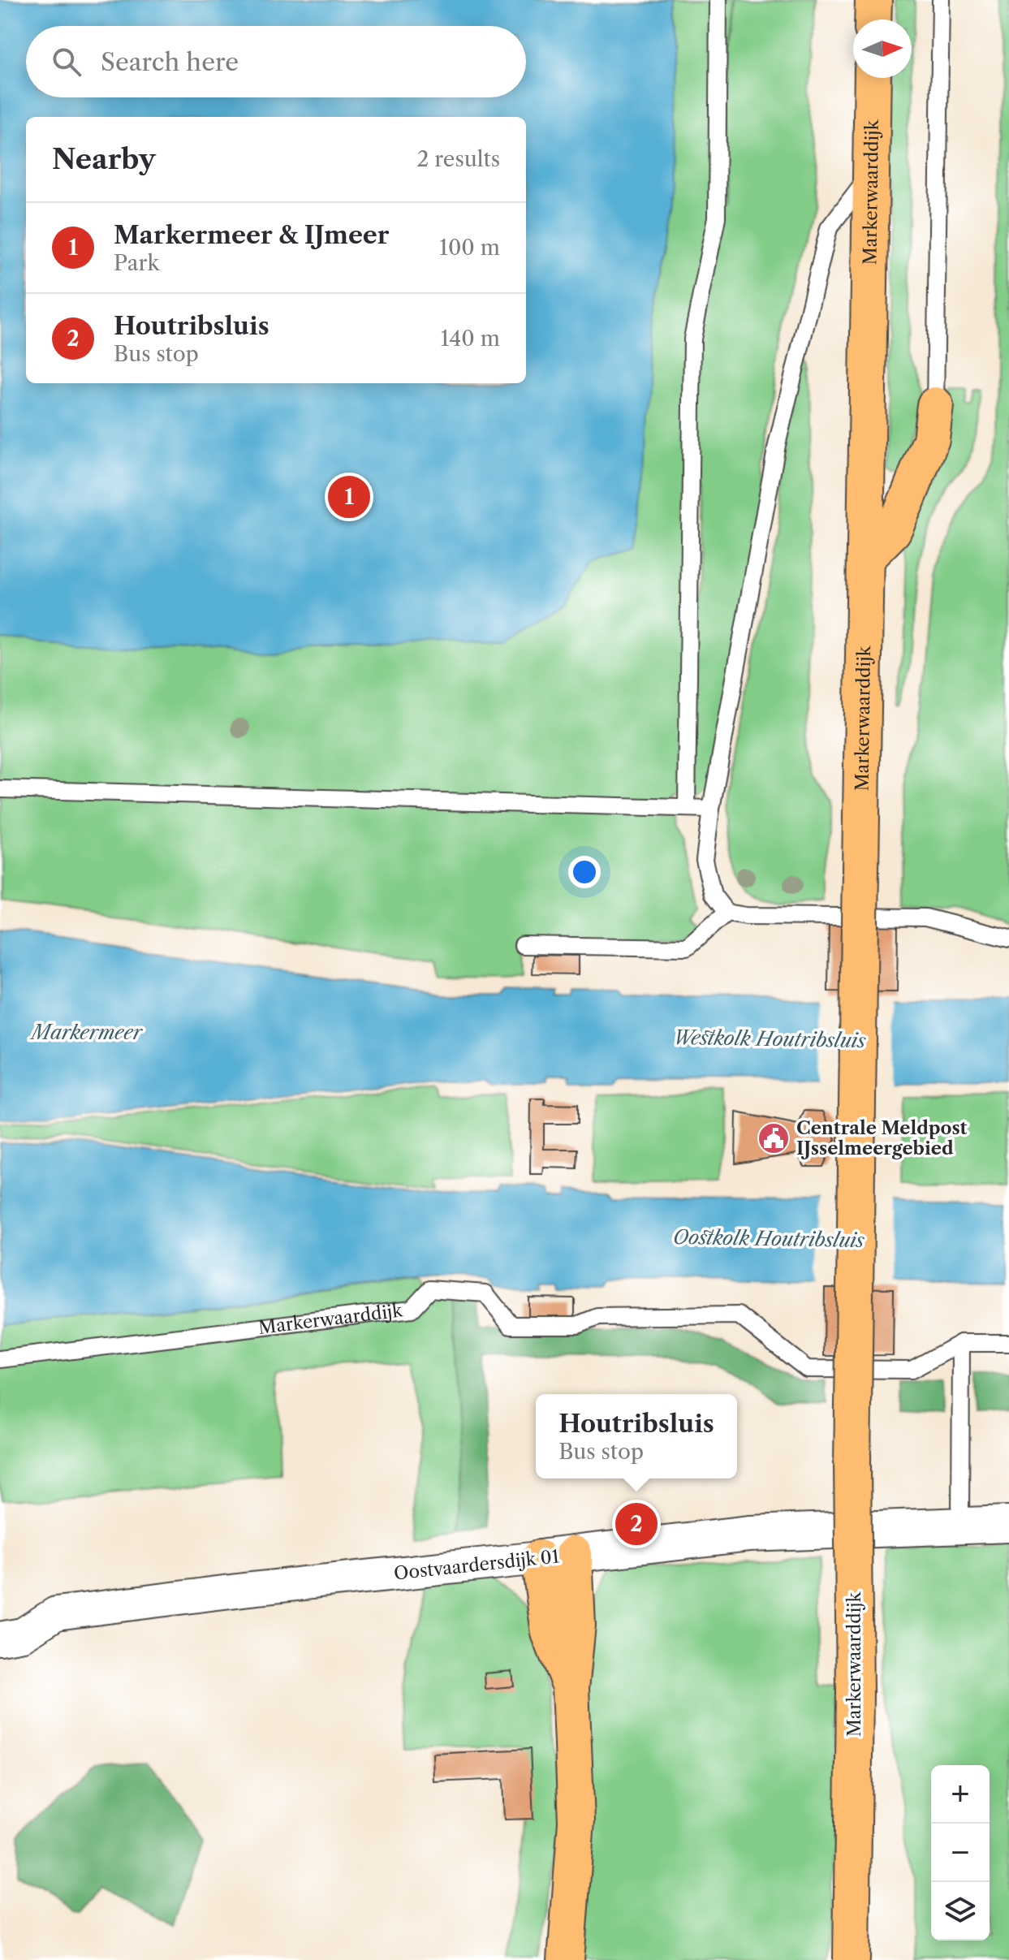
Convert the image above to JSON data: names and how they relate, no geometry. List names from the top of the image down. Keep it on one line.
{"streets":{"main road":["Markerwaarddijk"],"street":["Oostvaardersdijk 01"]},"water":["Markermeer","Westkolk Houtribsluis","Oostkolk Houtribsluis"],"places":{"public building":["Centrale Meldpost IJsselmeergebied"]},"north":"right","page":{"search":"Search here","heading":["Nearby","2 results"],"list":[{"mark":"1","name":"Markermeer & IJmeer","note":"Park","value":"100 m"},{"mark":"2","name":"Houtribsluis","note":"Bus stop","value":"140 m"}],"pins":["1","2"],"popup":["Houtribsluis","Bus stop"],"map_buttons":["+","−"]}}
